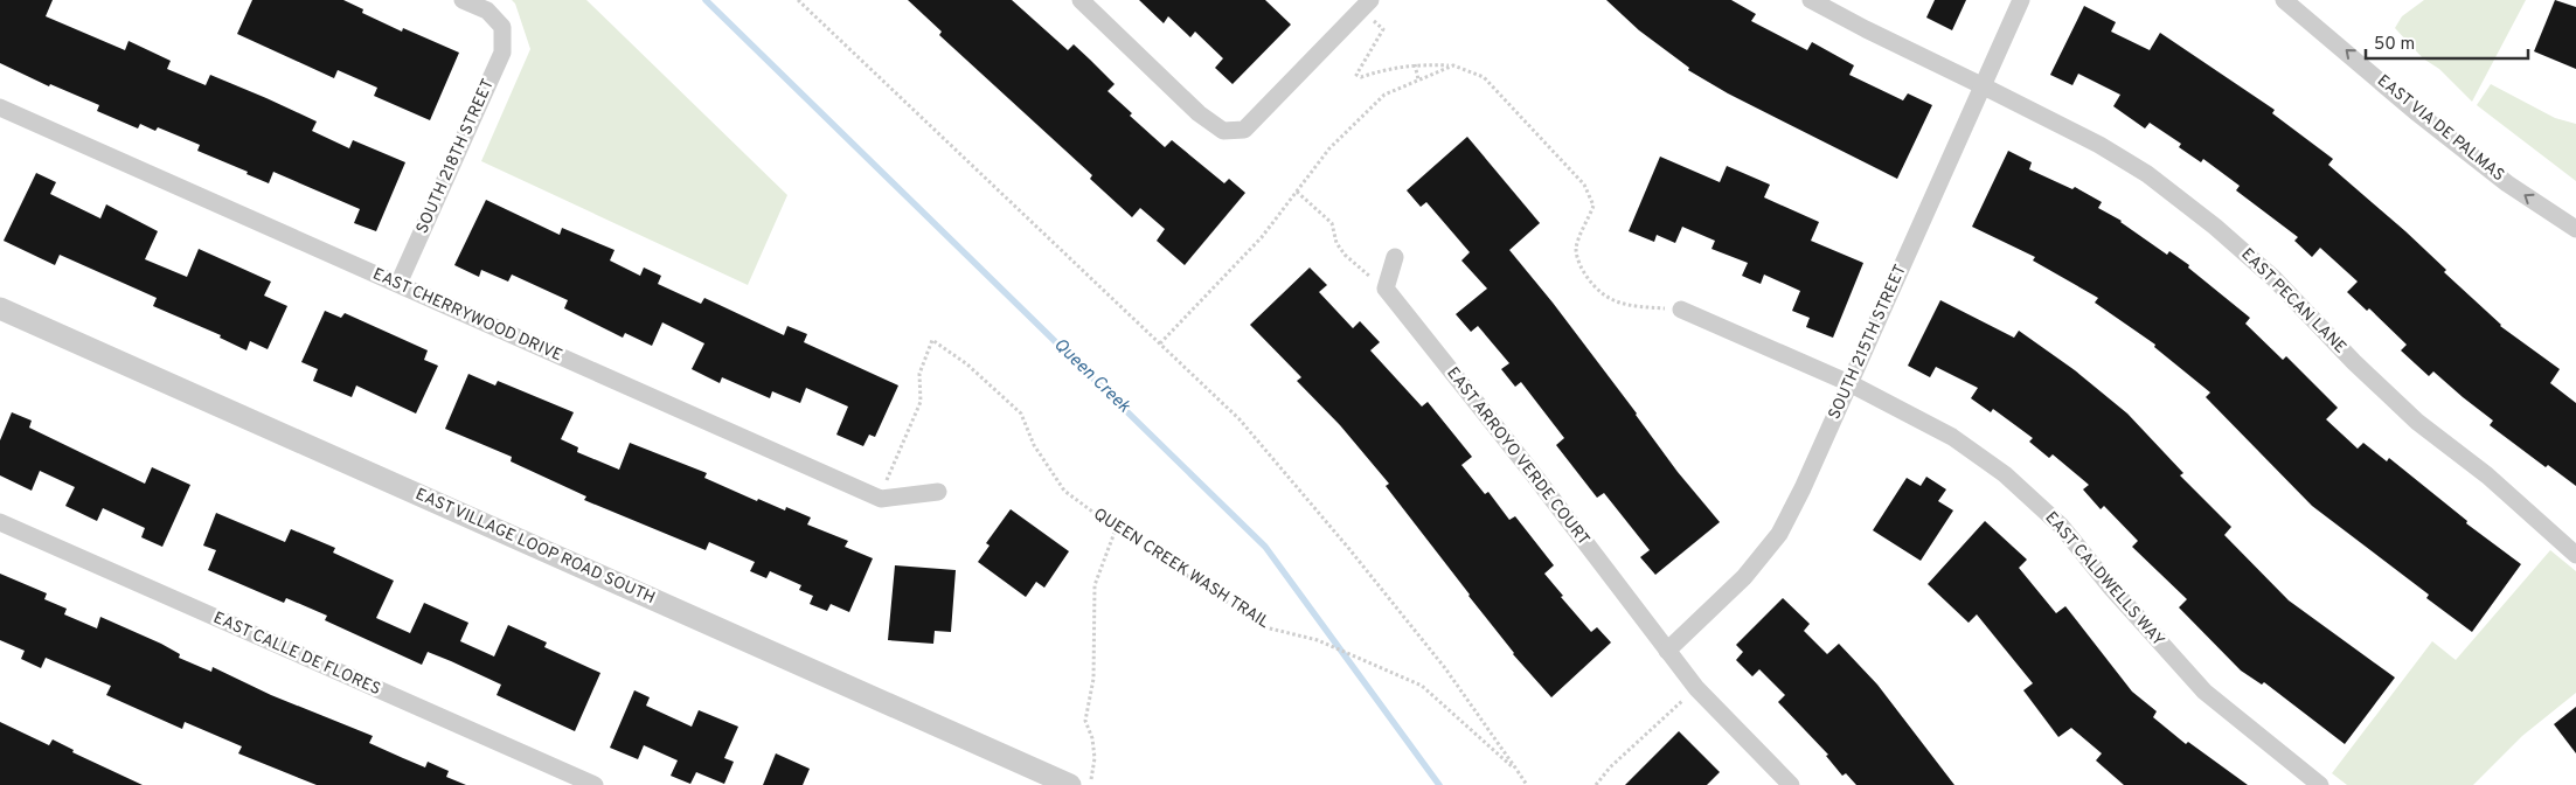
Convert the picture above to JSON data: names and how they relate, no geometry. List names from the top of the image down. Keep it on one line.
{"streets":{"street":["EAST VIA DE PALMAS","SOUTH 218TH STREET","EAST PECAN LANE","EAST CHERRYWOOD DRIVE","SOUTH 215TH STREET","EAST ARROYO VERDE COURT","EAST VILLAGE LOOP ROAD SOUTH","EAST CALDWELLS WAY","EAST CALLE DE FLORES"],"path":["QUEEN CREEK WASH TRAIL"]},"crossings":[["SOUTH 218TH STREET","EAST CHERRYWOOD DRIVE"],["EAST PECAN LANE","SOUTH 215TH STREET"],["EAST CHERRYWOOD DRIVE","QUEEN CREEK WASH TRAIL"],["SOUTH 215TH STREET","EAST ARROYO VERDE COURT"],["SOUTH 215TH STREET","EAST CALDWELLS WAY"]],"one_way":["EAST VIA DE PALMAS"],"water":["Queen Creek"],"scale_bar":"50 m"}
